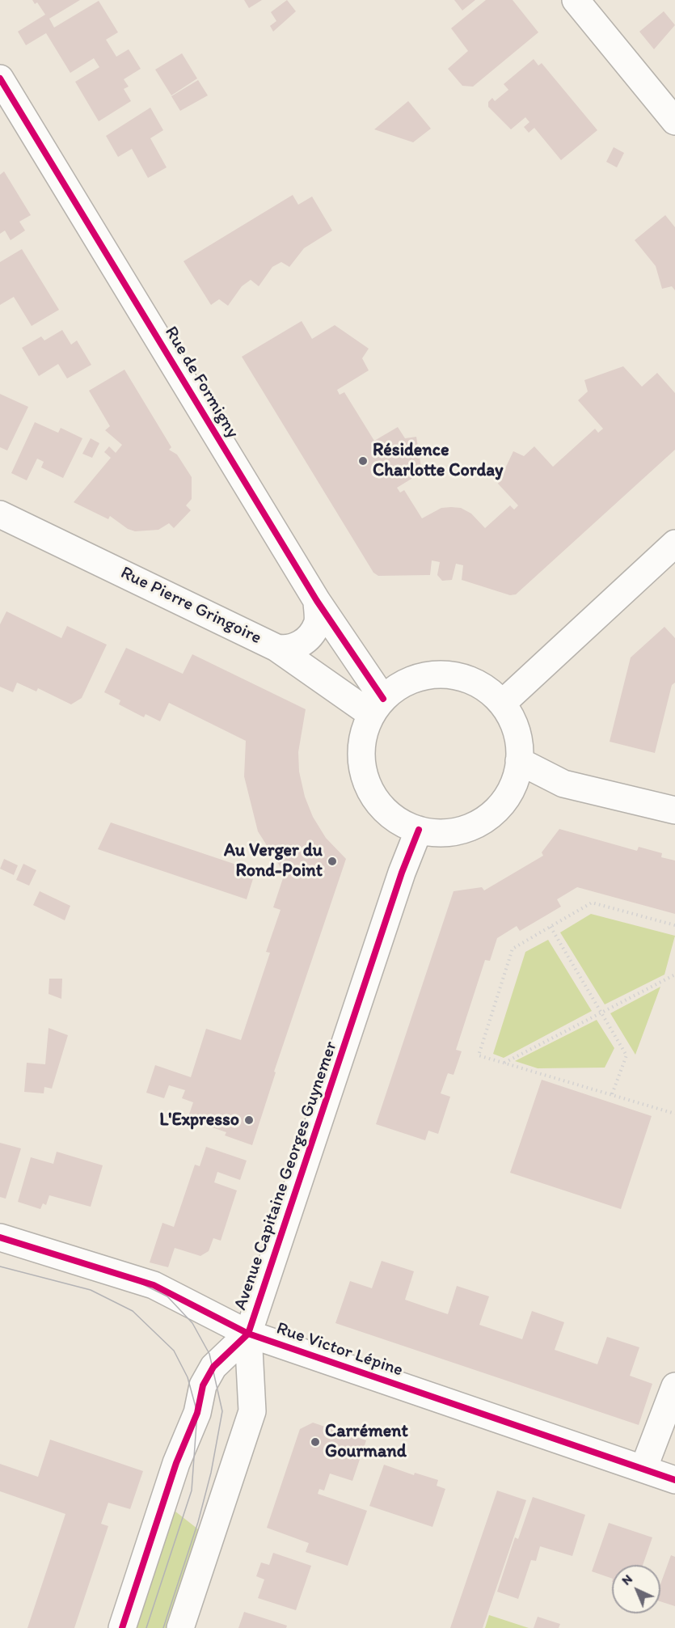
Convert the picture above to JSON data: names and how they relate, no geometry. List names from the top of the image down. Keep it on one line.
{"streets":{"street":["Rue de Formigny","Rue Pierre Gringoire","Avenue Capitaine Georges Guynemer","Rue Victor Lépine"]},"crossings":[["Rue de Formigny","Rue Pierre Gringoire"],["Rue de Formigny","Avenue Capitaine Georges Guynemer"],["Rue Pierre Gringoire","Avenue Capitaine Georges Guynemer"],["Avenue Capitaine Georges Guynemer","Rue Victor Lépine"]],"places":["Résidence Charlotte Corday","Au Verger du Rond-Point","L'Expresso","Carrément Gourmand"],"north":"top left"}
